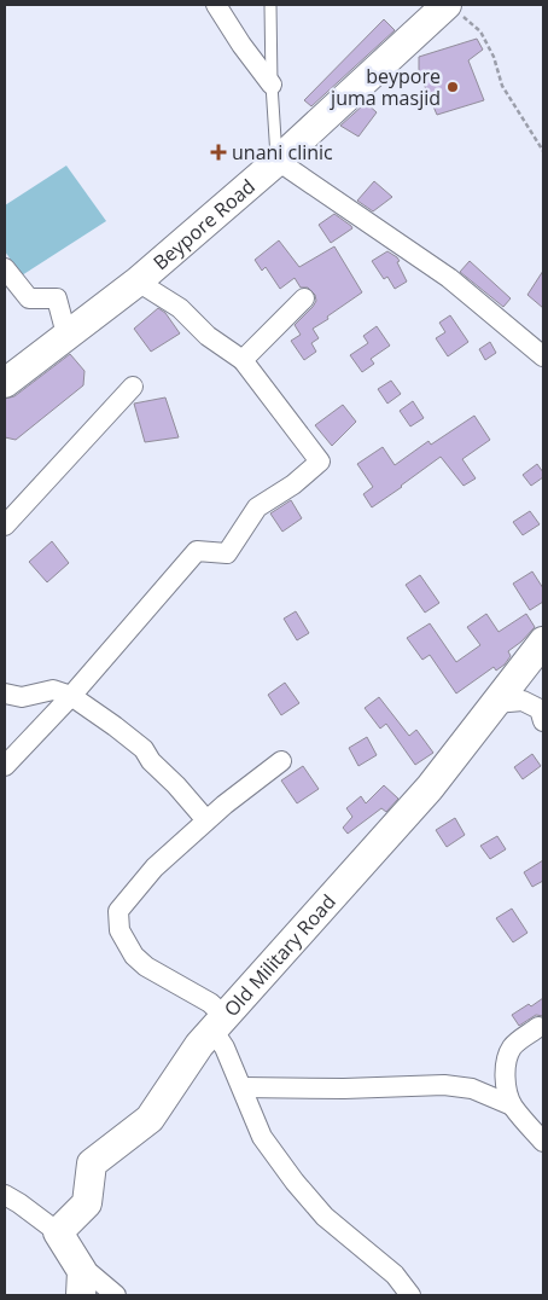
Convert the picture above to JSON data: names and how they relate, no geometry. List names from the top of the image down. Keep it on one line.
{"streets":{"main road":["Beypore Road","Old Military Road"]},"places":{"other":["beypore juma masjid"],"health":["unani clinic"]}}
